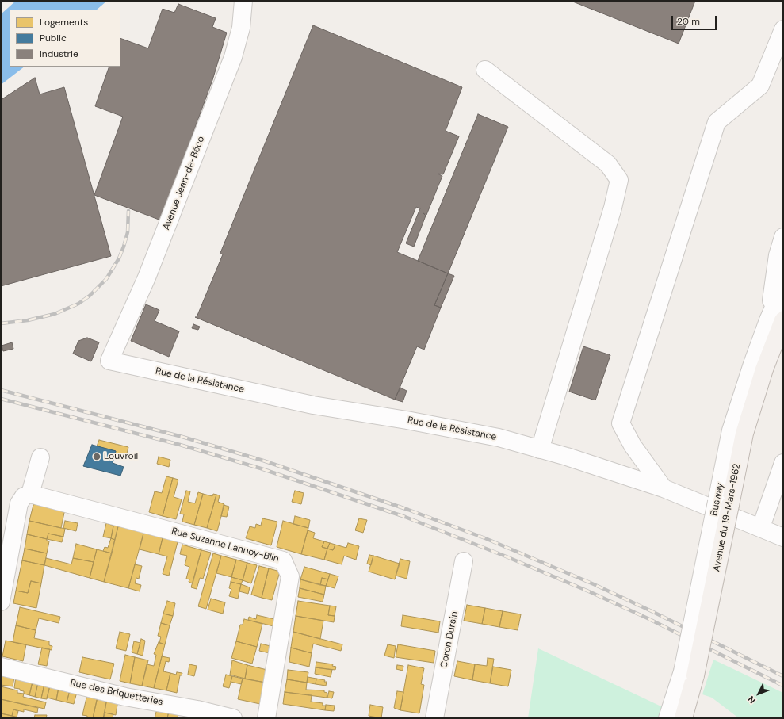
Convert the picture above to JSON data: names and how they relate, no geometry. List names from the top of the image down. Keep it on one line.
{"streets":{"main road":["Avenue du 19-Mars-1962"],"street":["Avenue Jean-de-Béco","Rue de la Résistance","Busway","Rue Suzanne Lannoy-Blin","Coron Dursin","Rue des Briquetteries"]},"crossings":[["Avenue Jean-de-Béco","Rue de la Résistance"],["Busway","Avenue du 19-Mars-1962"]],"places":["Louvroil"],"legend":["Logements","Public","Industrie"],"scale_bar":"20 m","north":"bottom left"}
